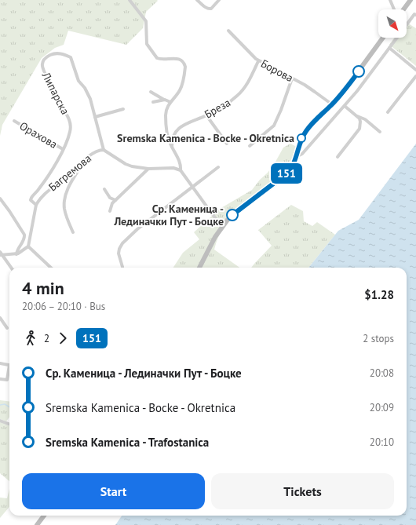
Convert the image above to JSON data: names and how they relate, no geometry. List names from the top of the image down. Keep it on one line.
{"streets":{"street":["Борова","Липарска","Бреза","Орахова","Багремова"]},"crossings":[["Борова","Бреза"],["Липарска","Орахова"],["Липарска","Багремова"]],"places":["Sremska Kamenica - Bocke - Okretnica","Ср. Каменица - Лединачки Пут - Боцке"],"lines":["bus line 151"],"north":"bottom right","page":{"on_map":"151","heading":["4 min","20:06 – 20:10 · Bus","$1.28"],"legs":["2","151","2 stops"],"list":[{"name":"Ср. Каменица - Лединачки Пут - Боцке","value":"20:08"},{"name":"Sremska Kamenica - Bocke - Okretnica","value":"20:09"},{"name":"Sremska Kamenica - Trafostanica","value":"20:10"}],"buttons":["Start","Tickets"]}}
